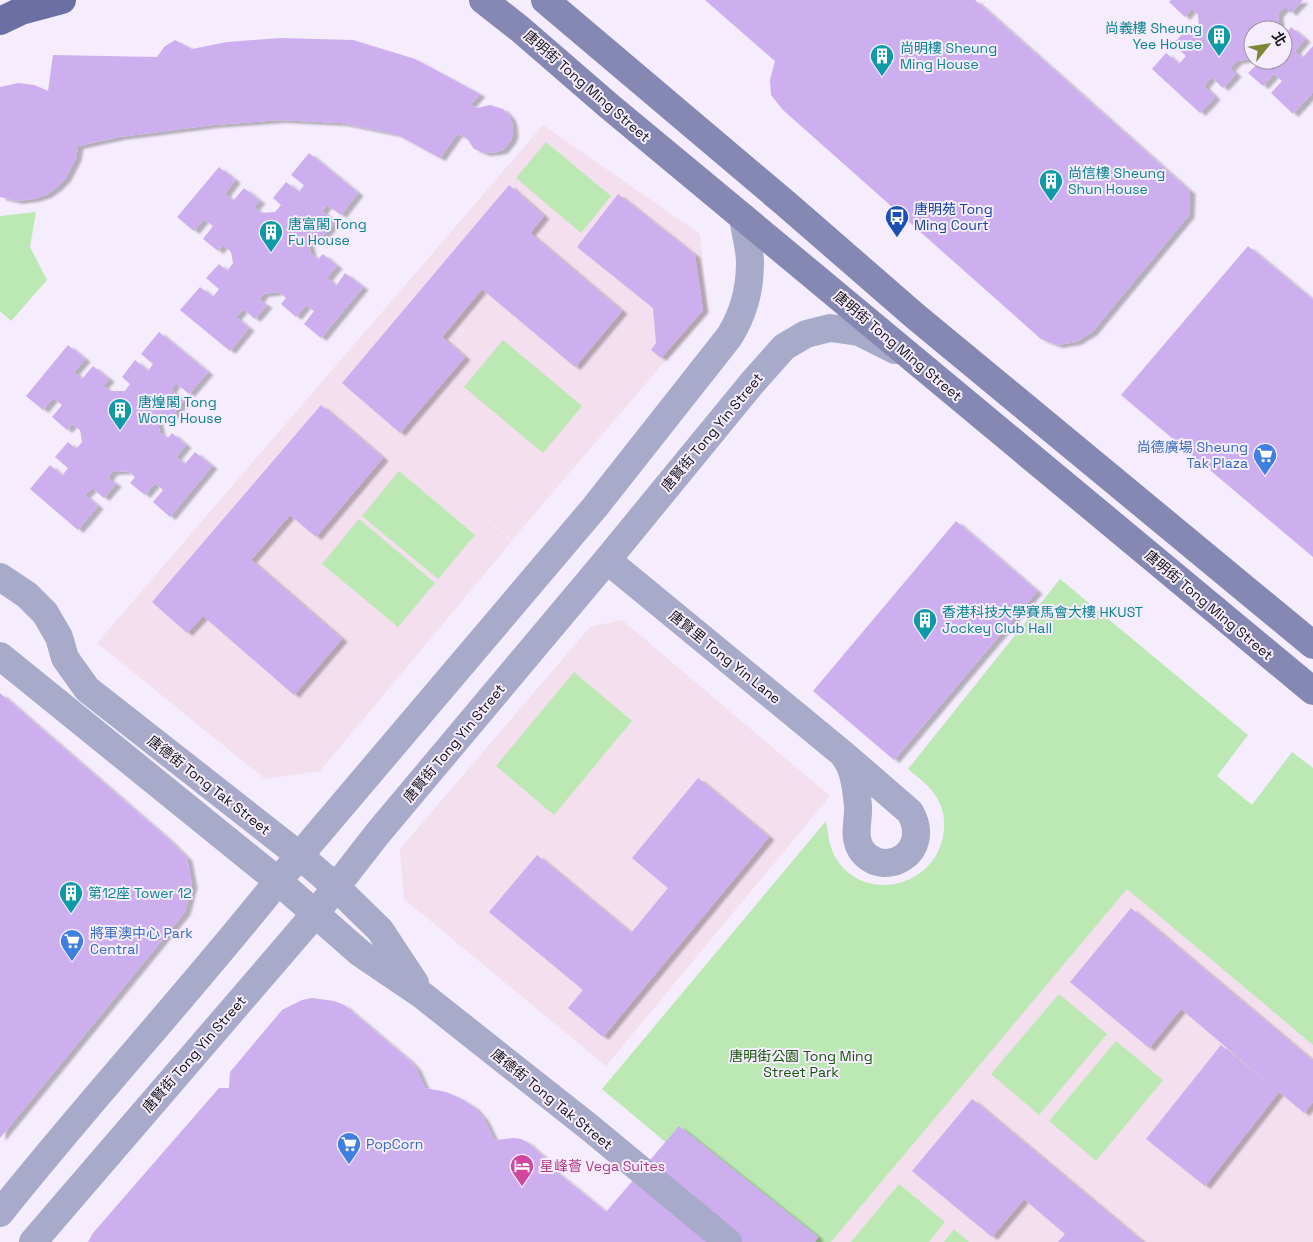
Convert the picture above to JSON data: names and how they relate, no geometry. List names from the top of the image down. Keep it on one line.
{"streets":{"main road":["唐明街 Tong Ming Street"],"street":["唐賢街 Tong Yin Street","唐賢里 Tong Yin Lane","唐德街 Tong Tak Street"]},"crossings":[["唐明街 Tong Ming Street","唐賢街 Tong Yin Street"],["唐賢街 Tong Yin Street","唐賢里 Tong Yin Lane"],["唐賢街 Tong Yin Street","唐德街 Tong Tak Street"]],"parks":["唐明街公園 Tong Ming Street Park"],"places":{"building":["尚義樓 Sheung Yee House","尚明樓 Sheung Ming House","尚信樓 Sheung Shun House","唐富閣 Tong Fu House","唐煌閣 Tong Wong House","香港科技大學賽馬會大樓 HKUST Jockey Club Hall","第12座 Tower 12"],"bus stop":["唐明苑 Tong Ming Court"],"supermarket":["尚德廣場 Sheung Tak Plaza","將軍澳中心 Park Central","PopCorn"],"hotel":["星峰薈 Vega Suites"]},"north":"top right"}
